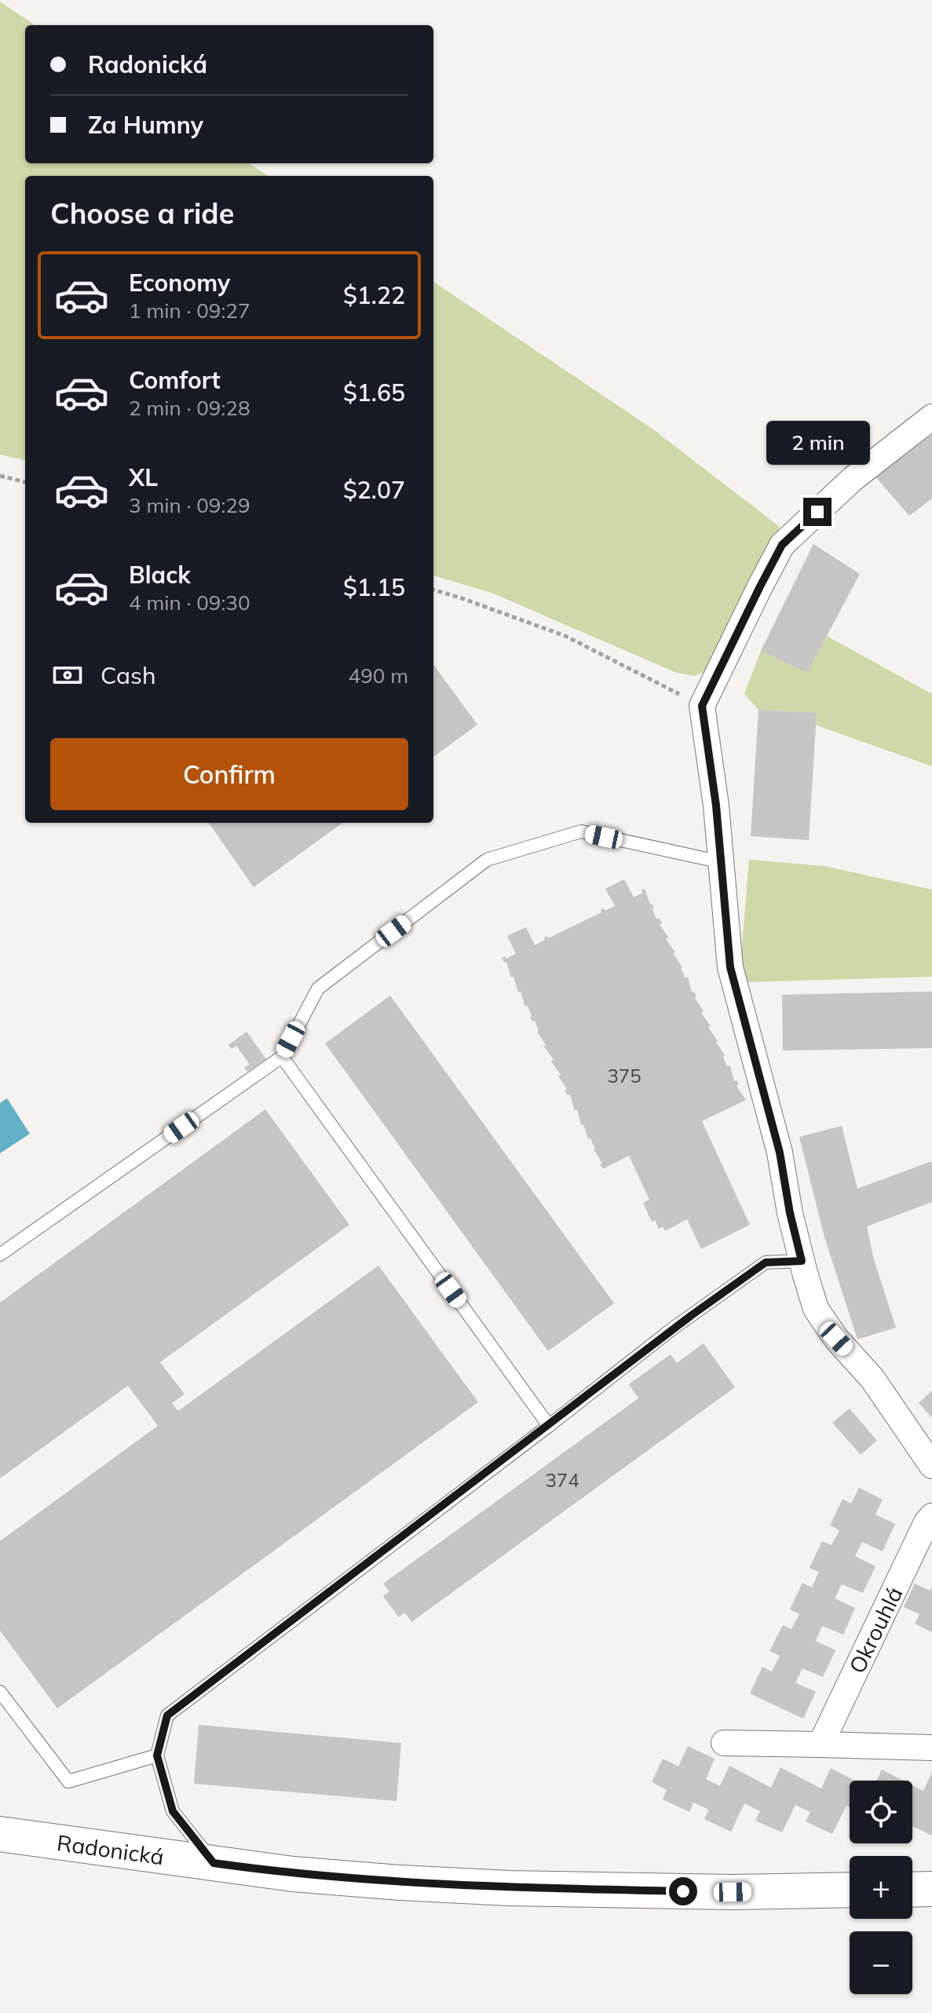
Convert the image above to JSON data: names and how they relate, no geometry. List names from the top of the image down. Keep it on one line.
{"streets":{"street":["Okrouhlá","Radonická"]},"house_numbers":["375","374"],"page":{"banner":["Radonická","Za Humny"],"heading":"Choose a ride","list":[{"name":"Economy","note":"1 min · 09:27","value":"$1.22"},{"name":"Comfort","note":"2 min · 09:28","value":"$1.65"},{"name":"XL","note":"3 min · 09:29","value":"$2.07"},{"name":"Black","note":"4 min · 09:30","value":"$1.15"}],"bubble":"2 min","pay":["Cash","490 m"],"buttons":"Confirm","map_buttons":["+","−"]}}
